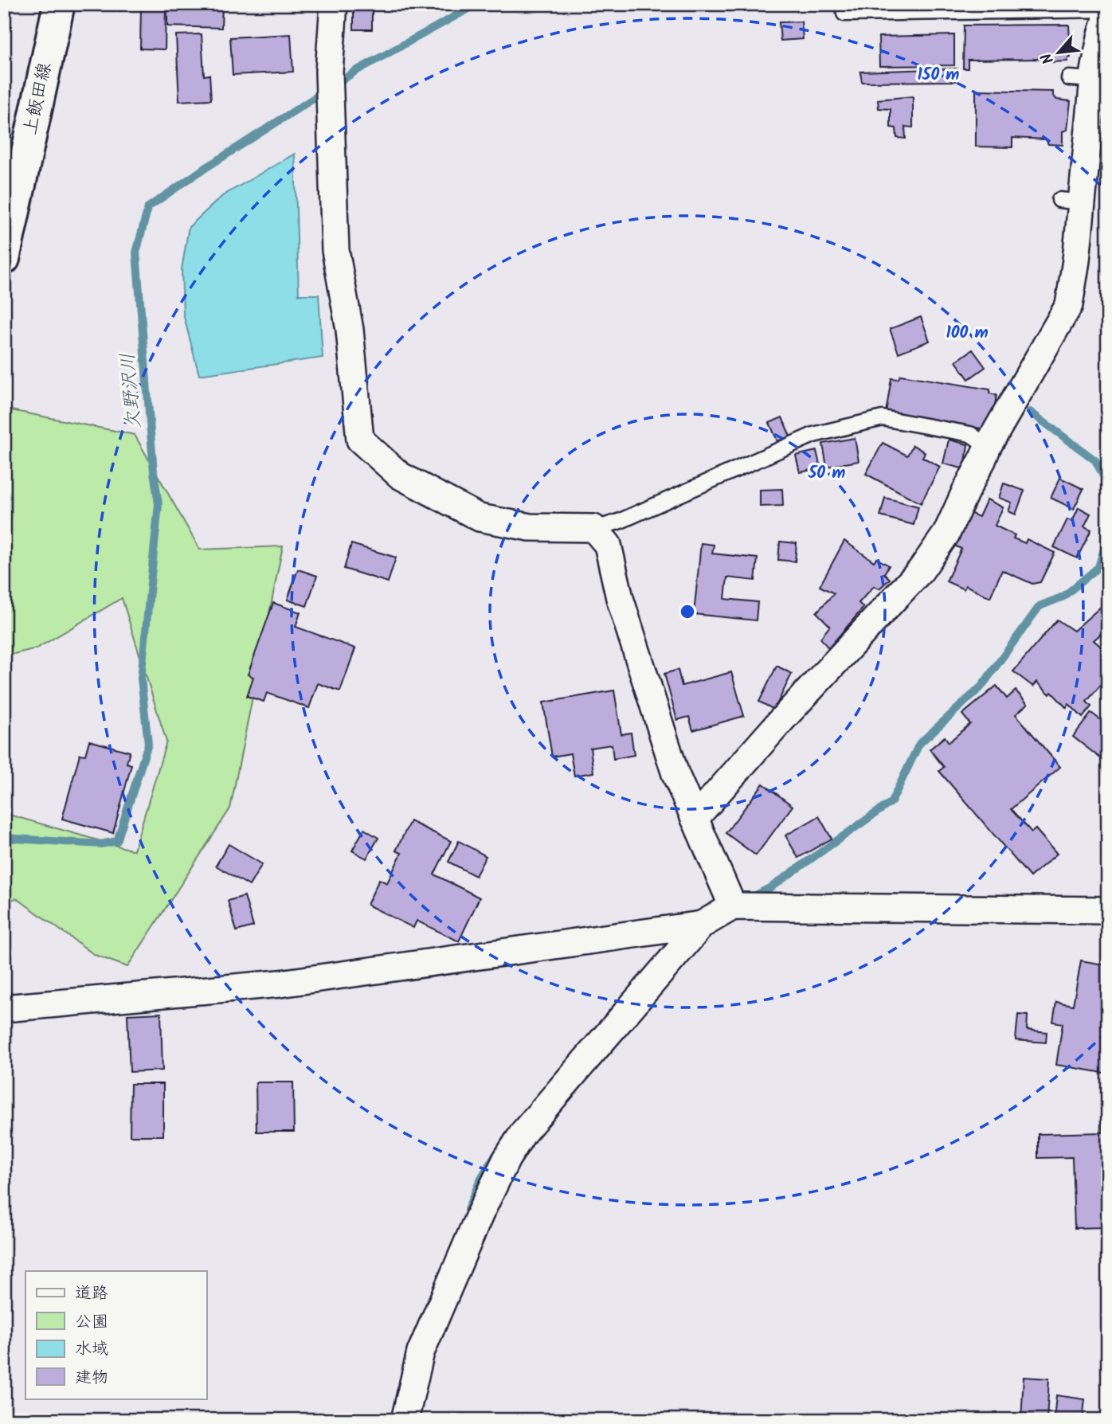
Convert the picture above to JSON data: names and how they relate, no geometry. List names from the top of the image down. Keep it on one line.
{"streets":{"main road":["上飯田線"]},"water":["欠野沢川"],"legend":["道路","公園","水域","建物"],"north":"bottom left","rings":["150 m","100 m","50 m"]}
